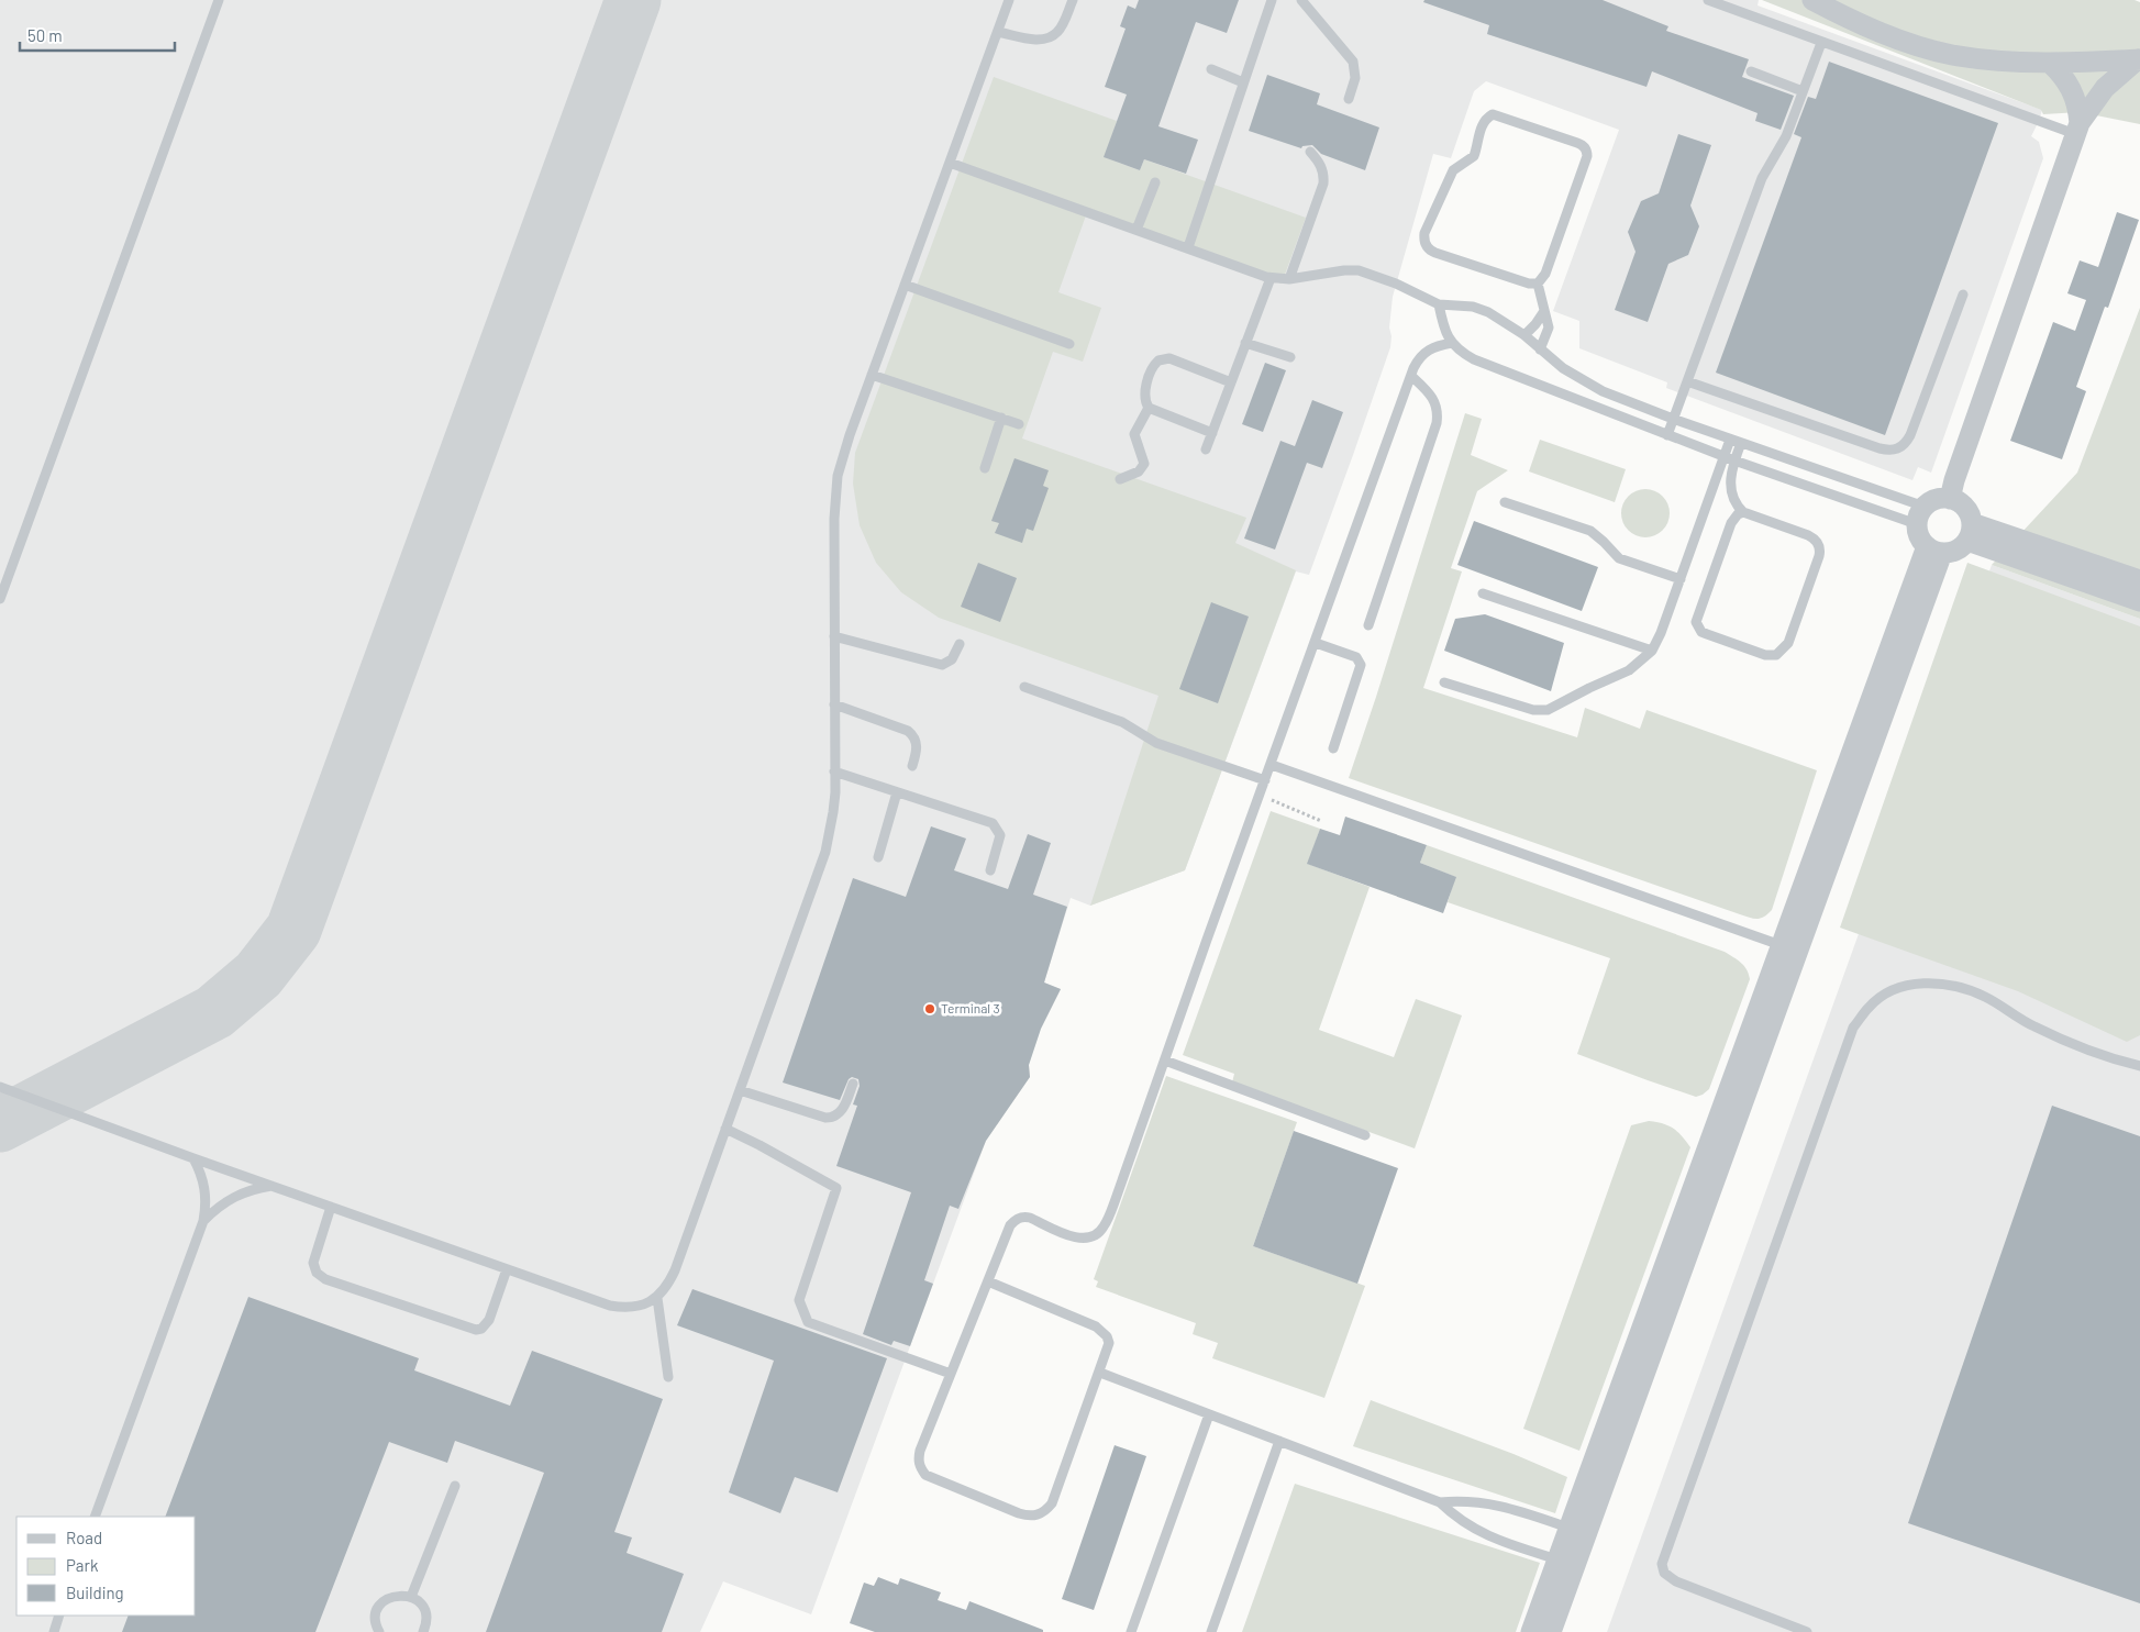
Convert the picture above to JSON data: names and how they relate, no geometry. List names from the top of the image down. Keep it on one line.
{"places":["Terminal 3"],"legend":["Road","Park","Building"],"scale_bar":"50 m"}
